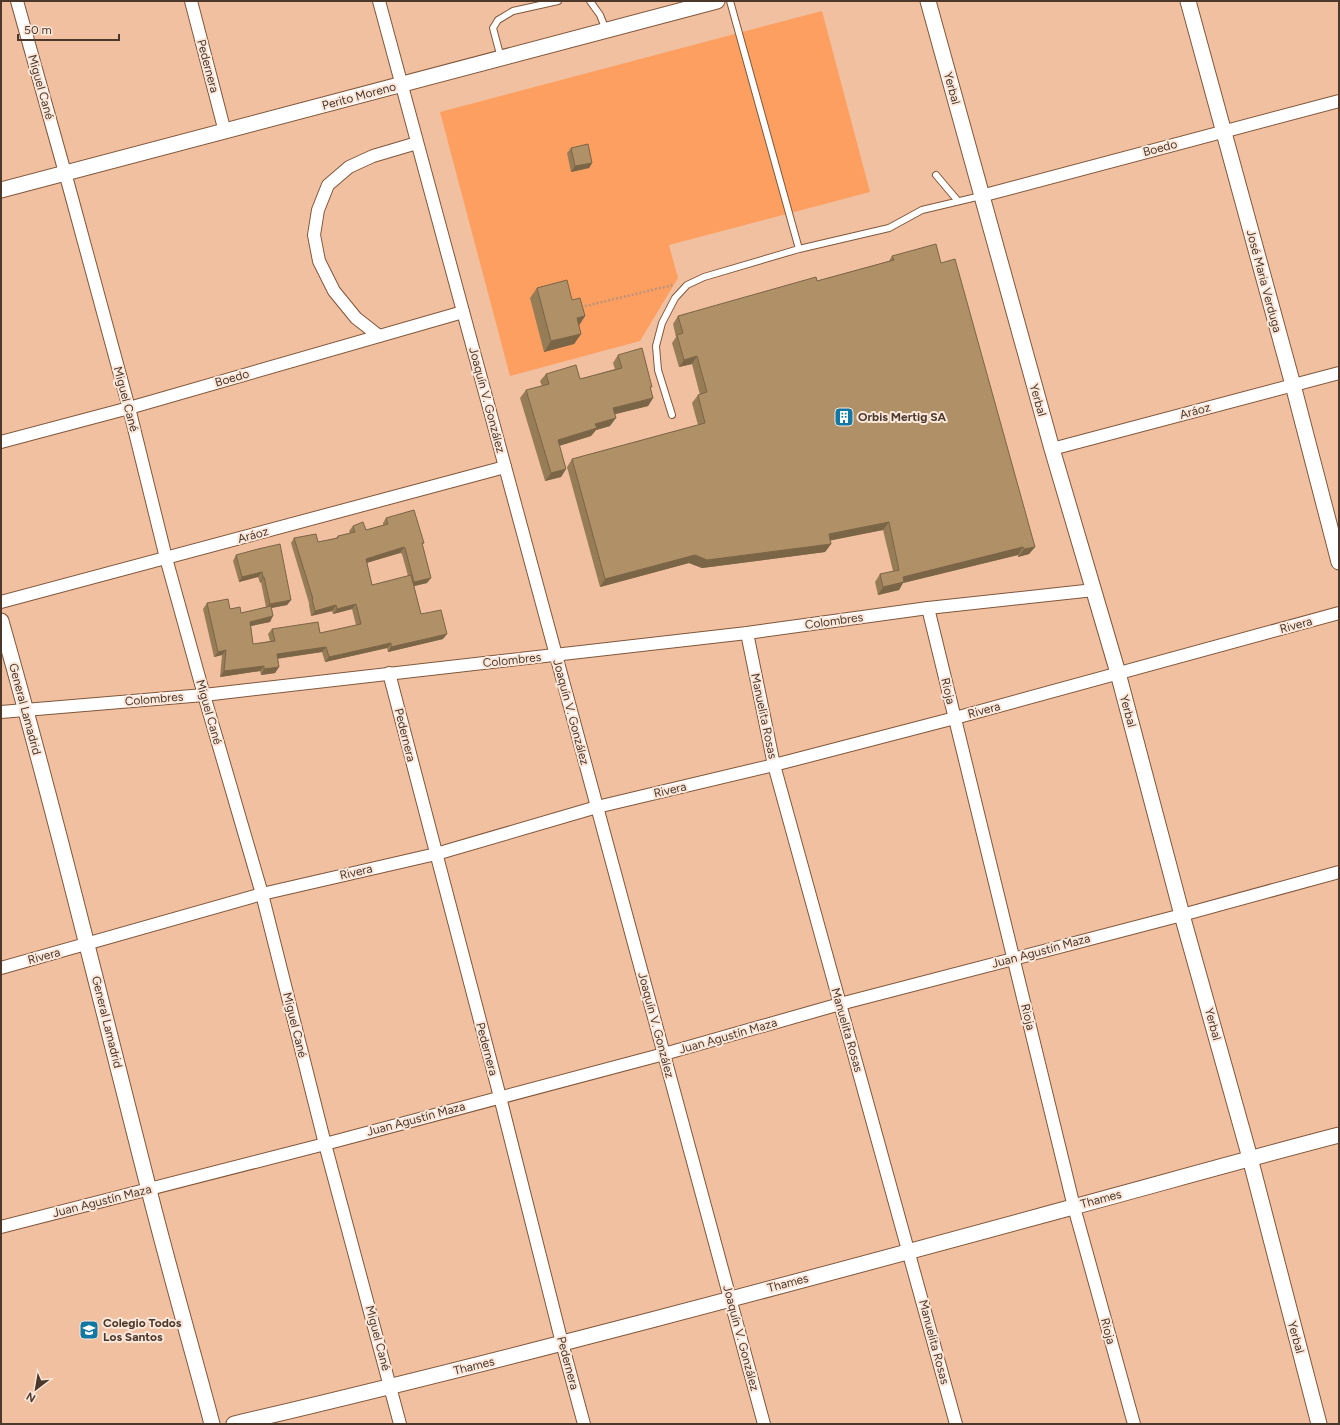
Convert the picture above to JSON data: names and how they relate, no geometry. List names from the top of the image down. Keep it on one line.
{"streets":{"street":["Pedernera","Miguel Cané","Yerbal","Perito Moreno","Boedo","José Maria Verduga","Joaquín V. González","Aráoz","Colombres","Rivera","Rioja","General Lamadrid","Manuelita Rosas","Juan Agustín Maza","Thames"]},"crossings":[["Pedernera","Perito Moreno"],["Pedernera","Colombres"],["Pedernera","Rivera"],["Pedernera","Juan Agustín Maza"],["Pedernera","Thames"],["Miguel Cané","Perito Moreno"],["Miguel Cané","Boedo"],["Miguel Cané","Aráoz"],["Miguel Cané","Colombres"],["Miguel Cané","Rivera"],["Miguel Cané","Juan Agustín Maza"],["Miguel Cané","Thames"],["Yerbal","Boedo"],["Yerbal","Aráoz"],["Yerbal","Colombres"],["Yerbal","Rivera"],["Yerbal","Juan Agustín Maza"],["Yerbal","Thames"],["Perito Moreno","Joaquín V. González"],["Boedo","José Maria Verduga"],["Boedo","Joaquín V. González"],["José Maria Verduga","Aráoz"],["Joaquín V. González","Aráoz"],["Joaquín V. González","Colombres"],["Joaquín V. González","Rivera"],["Joaquín V. González","Juan Agustín Maza"],["Joaquín V. González","Thames"],["Colombres","Rioja"],["Colombres","General Lamadrid"],["Colombres","Manuelita Rosas"],["Rivera","Rioja"],["Rivera","General Lamadrid"],["Rivera","Manuelita Rosas"],["Rioja","Juan Agustín Maza"],["Rioja","Thames"],["General Lamadrid","Juan Agustín Maza"],["Manuelita Rosas","Juan Agustín Maza"],["Manuelita Rosas","Thames"]],"places":{"building":["Orbis Mertig SA"],"school or university":["Colegio Todos Los Santos"]},"scale_bar":"50 m","north":"bottom left"}
